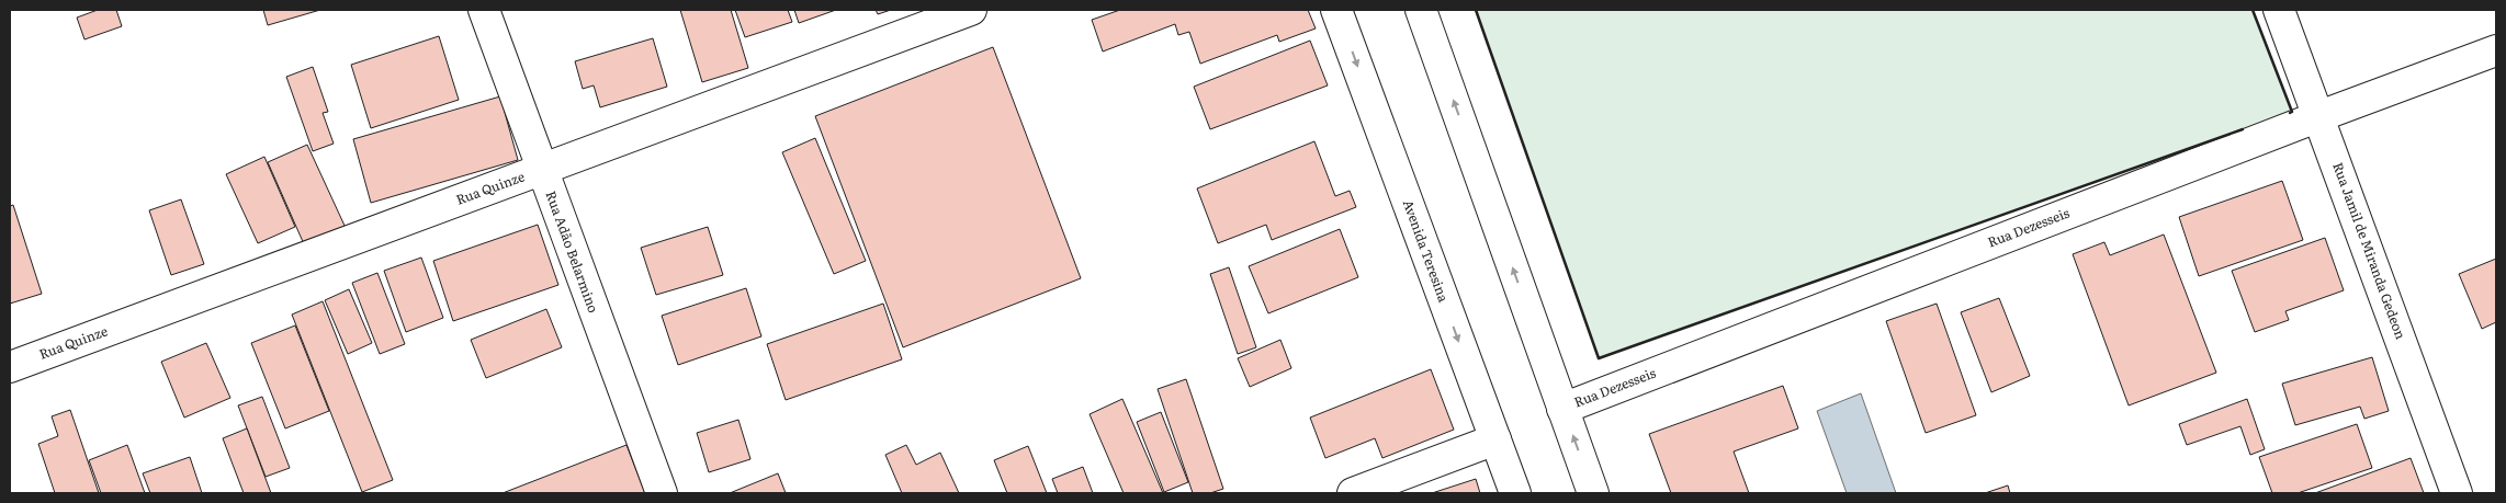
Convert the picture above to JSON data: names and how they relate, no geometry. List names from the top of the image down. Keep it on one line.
{"streets":{"street":["Rua Quinze","Rua Dezesseis","Avenida Teresina","Rua Jamil de Miranda Gedeon","Rua Adão Belarmino"]},"crossings":[["Rua Quinze","Rua Adão Belarmino"],["Rua Dezesseis","Rua Jamil de Miranda Gedeon"]]}
